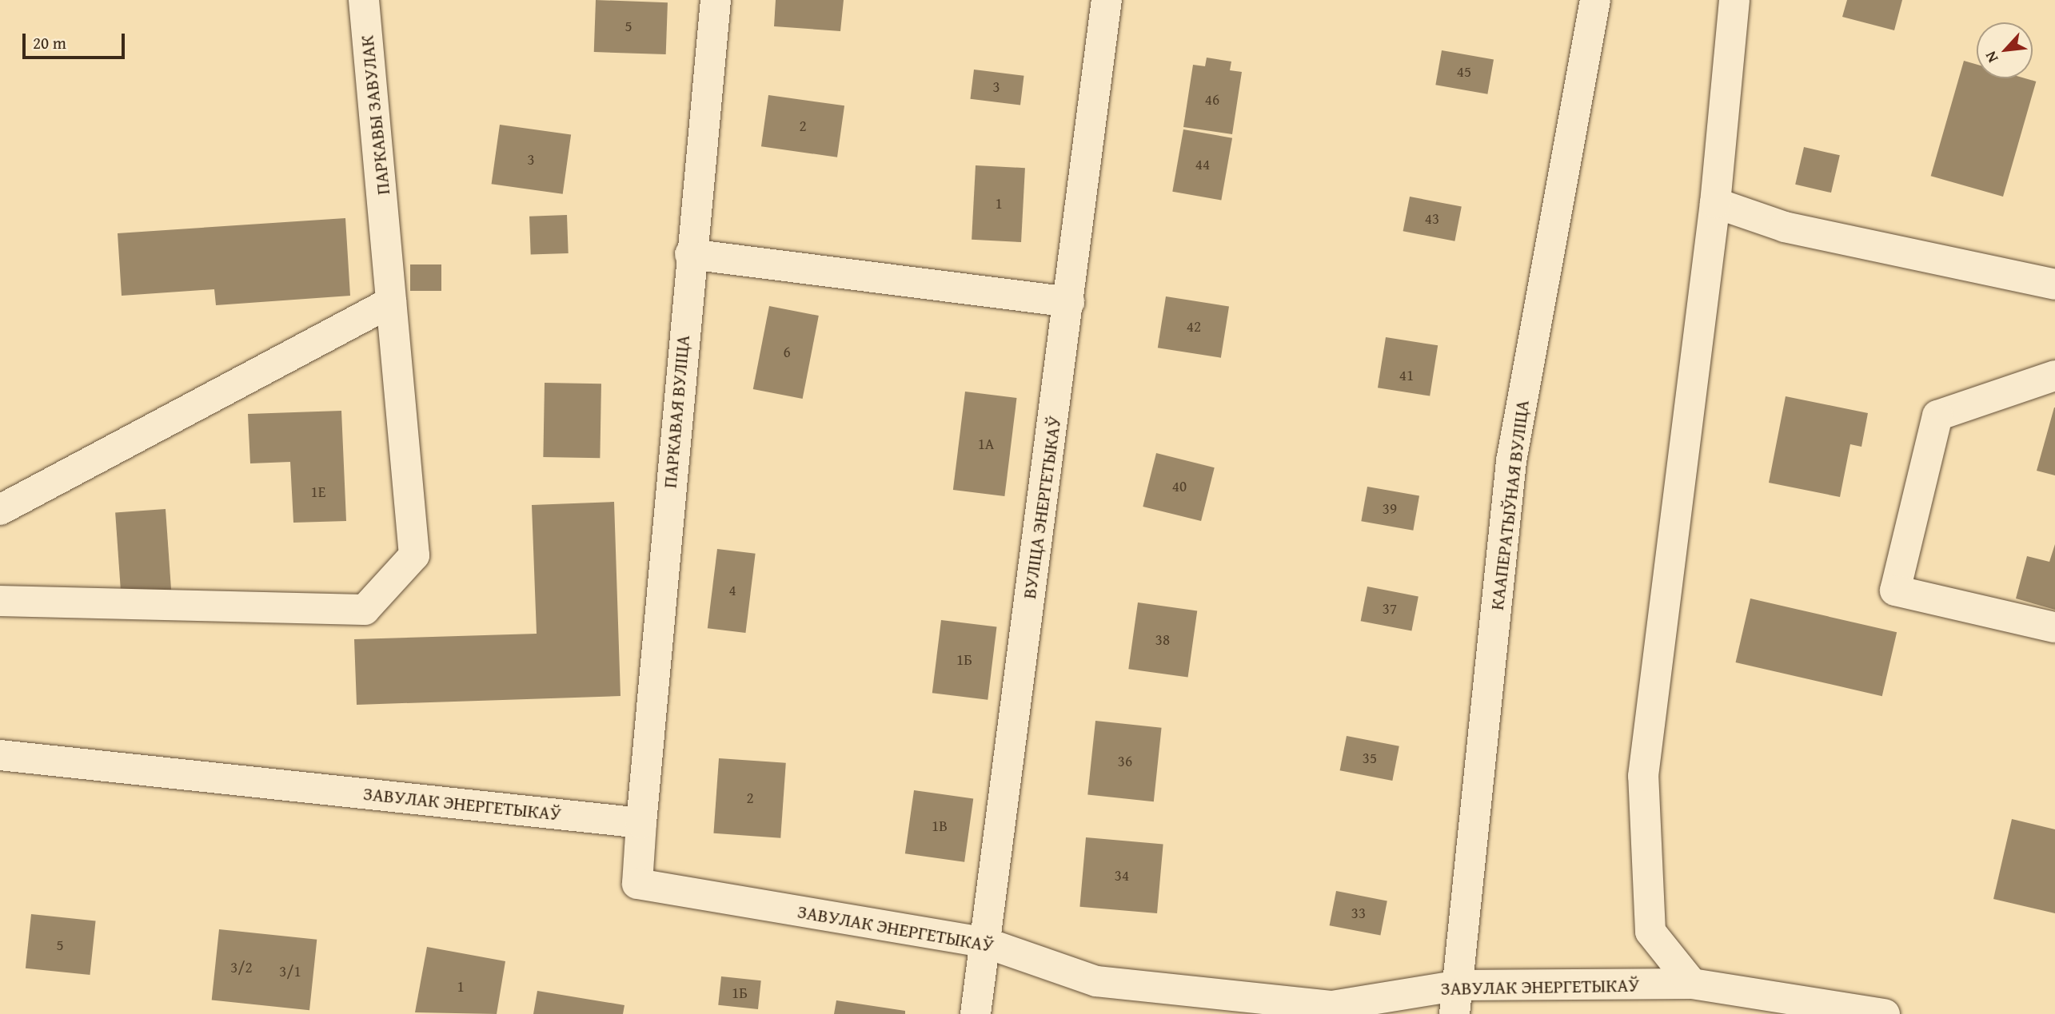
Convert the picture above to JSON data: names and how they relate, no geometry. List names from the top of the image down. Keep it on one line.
{"streets":{"street":["ПАРКАВЫ ЗАВУЛАК","ПАРКАВАЯ ВУЛІЦА","КААПЕРАТЫЎНАЯ ВУЛІЦА","ВУЛІЦА ЭНЕРГЕТЫКАЎ","ЗАВУЛАК ЭНЕРГЕТЫКАЎ"]},"crossings":[["ПАРКАВАЯ ВУЛІЦА","ЗАВУЛАК ЭНЕРГЕТЫКАЎ"],["КААПЕРАТЫЎНАЯ ВУЛІЦА","ЗАВУЛАК ЭНЕРГЕТЫКАЎ"],["ВУЛІЦА ЭНЕРГЕТЫКАЎ","ЗАВУЛАК ЭНЕРГЕТЫКАЎ"]],"house_numbers":["5","45","3","46","2","3","44","1","43","42","6","41","1А","40","1Е","39","4","37","38","1Б","35","36","2","1В","34","33","5","3/2","3/1","1","1Б"],"scale_bar":"20 m","north":"bottom left"}
